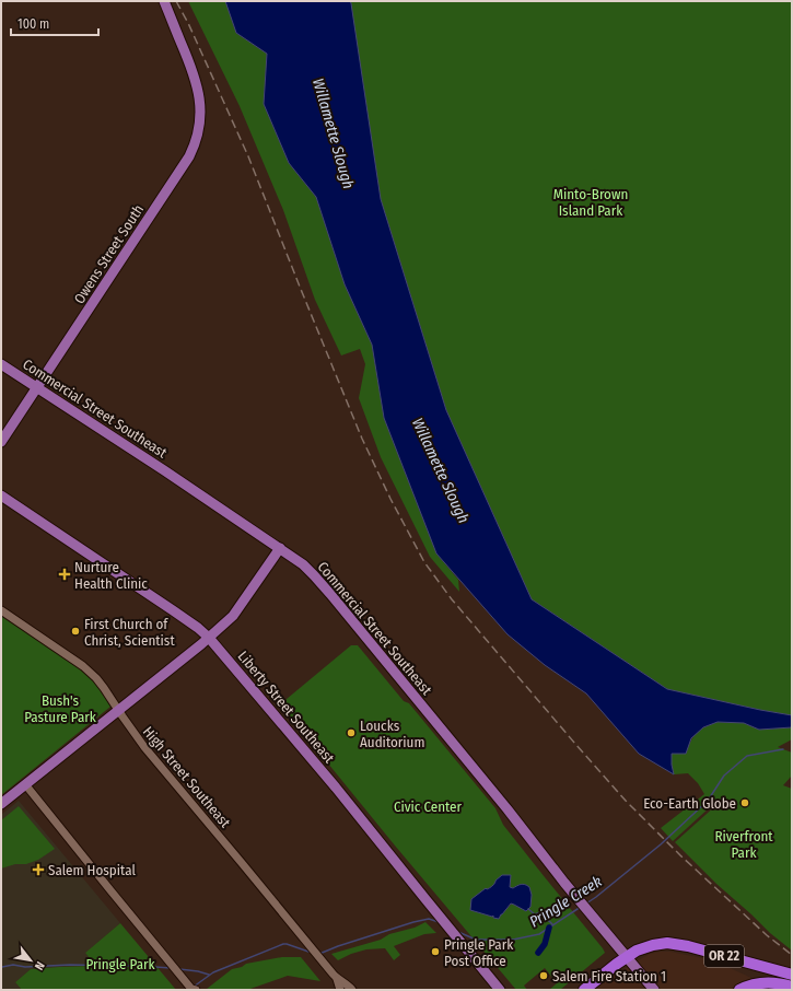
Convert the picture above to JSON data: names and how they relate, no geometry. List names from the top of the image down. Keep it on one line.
{"streets":{"highway":["OR 22"],"main road":["Owens Street South","Commercial Street Southeast","Liberty Street Southeast"],"street":["High Street Southeast"]},"crossings":[["Owens Street South","Commercial Street Southeast"],["Commercial Street Southeast","OR 22"]],"water":["Willamette Slough","Pringle Creek"],"parks":["Minto-Brown Island Park","Bush's Pasture Park","Civic Center","Riverfront Park","Pringle Park"],"places":{"health":["Nurture Health Clinic","Salem Hospital"],"other":["First Church of Christ, Scientist","Loucks Auditorium","Eco-Earth Globe","Pringle Park Post Office","Salem Fire Station 1"]},"scale_bar":"100 m","north":"bottom right"}
